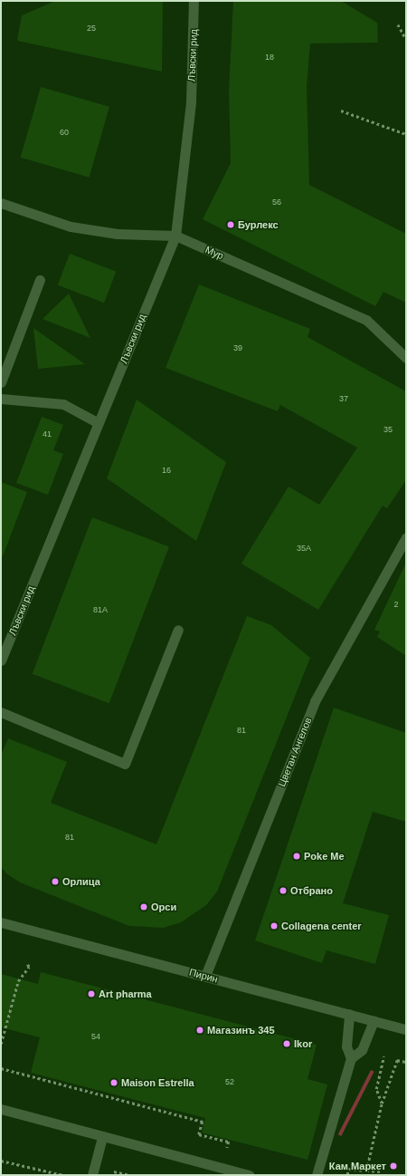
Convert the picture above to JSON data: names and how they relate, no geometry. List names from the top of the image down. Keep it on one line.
{"streets":{"street":["Лъвски рид","Мур","Цветан Ангелов","Пирин"]},"crossings":[["Лъвски рид","Мур"],["Цветан Ангелов","Пирин"]],"places":["Бурлекс","Poke Me","Орлица","Отбрано","Орси","Collagena center","Art pharma","Магазинъ 345","Ikor","Maison Estrella","Кам Маркет"],"house_numbers":["25","18","60","56","39","37","35","41","16","35А","2","81А","81","81","54","52"]}
